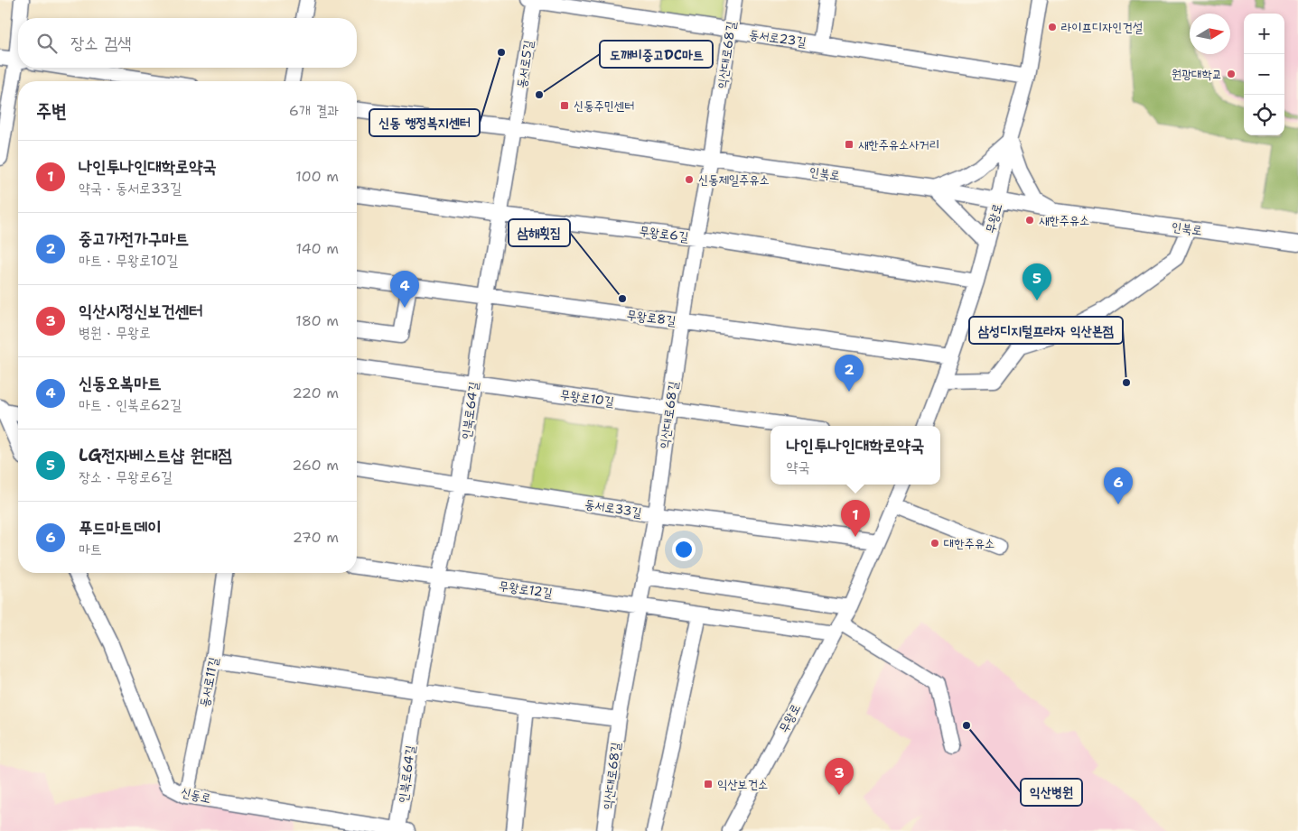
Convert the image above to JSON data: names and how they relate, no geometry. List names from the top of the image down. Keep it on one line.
{"streets":{"street":["동서로23길","익산대로68길","동서로5길","인북로","무왕로","무왕로6길","무왕로8길","무왕로10길","인북로64길","동서로33길","무왕로12길","동서로11길","신동로"]},"crossings":[["동서로23길","익산대로68길"],["동서로23길","동서로5길"],["동서로23길","무왕로"],["익산대로68길","인북로"],["익산대로68길","무왕로6길"],["익산대로68길","무왕로8길"],["익산대로68길","무왕로10길"],["익산대로68길","동서로33길"],["익산대로68길","무왕로12길"],["동서로5길","인북로"],["동서로5길","인북로64길"],["인북로","무왕로"],["인북로","인북로64길"],["무왕로","무왕로6길"],["무왕로","무왕로8길"],["무왕로","동서로33길"],["무왕로","무왕로12길"],["무왕로6길","인북로64길"],["무왕로8길","인북로64길"],["무왕로10길","인북로64길"],["인북로64길","동서로33길"],["인북로64길","무왕로12길"],["인북로64길","신동로"],["동서로11길","신동로"]],"places":{"other":["라이프디자인건설","신동 행정복지센터","원광대학교","도깨비중고DC마트","신동제일주유소","새한주유소","삼해횟집","삼성디지털프라자 익산본점","대한주유소","익산병원"],"transit":["신동주민센터","새한주유소사거리","익산보건소"]},"north":"right","page":{"map_buttons":["+","−"],"search":"장소 검색","heading":["주변","6개 결과"],"list":[{"mark":"1","name":"나인투나인대학로약국","note":"약국 · 동서로33길","value":"100 m"},{"mark":"2","name":"중고가전가구마트","note":"마트 · 무왕로10길","value":"140 m"},{"mark":"3","name":"익산시정신보건센터","note":"병원 · 무왕로","value":"180 m"},{"mark":"4","name":"신동오복마트","note":"마트 · 인북로62길","value":"220 m"},{"mark":"5","name":"LG전자베스트샵 원대점","note":"장소 · 무왕로6길","value":"260 m"},{"mark":"6","name":"푸드마트데이","note":"마트","value":"270 m"}],"pins":["5","4","2","6","1","3"],"popup":["나인투나인대학로약국","약국"]}}
